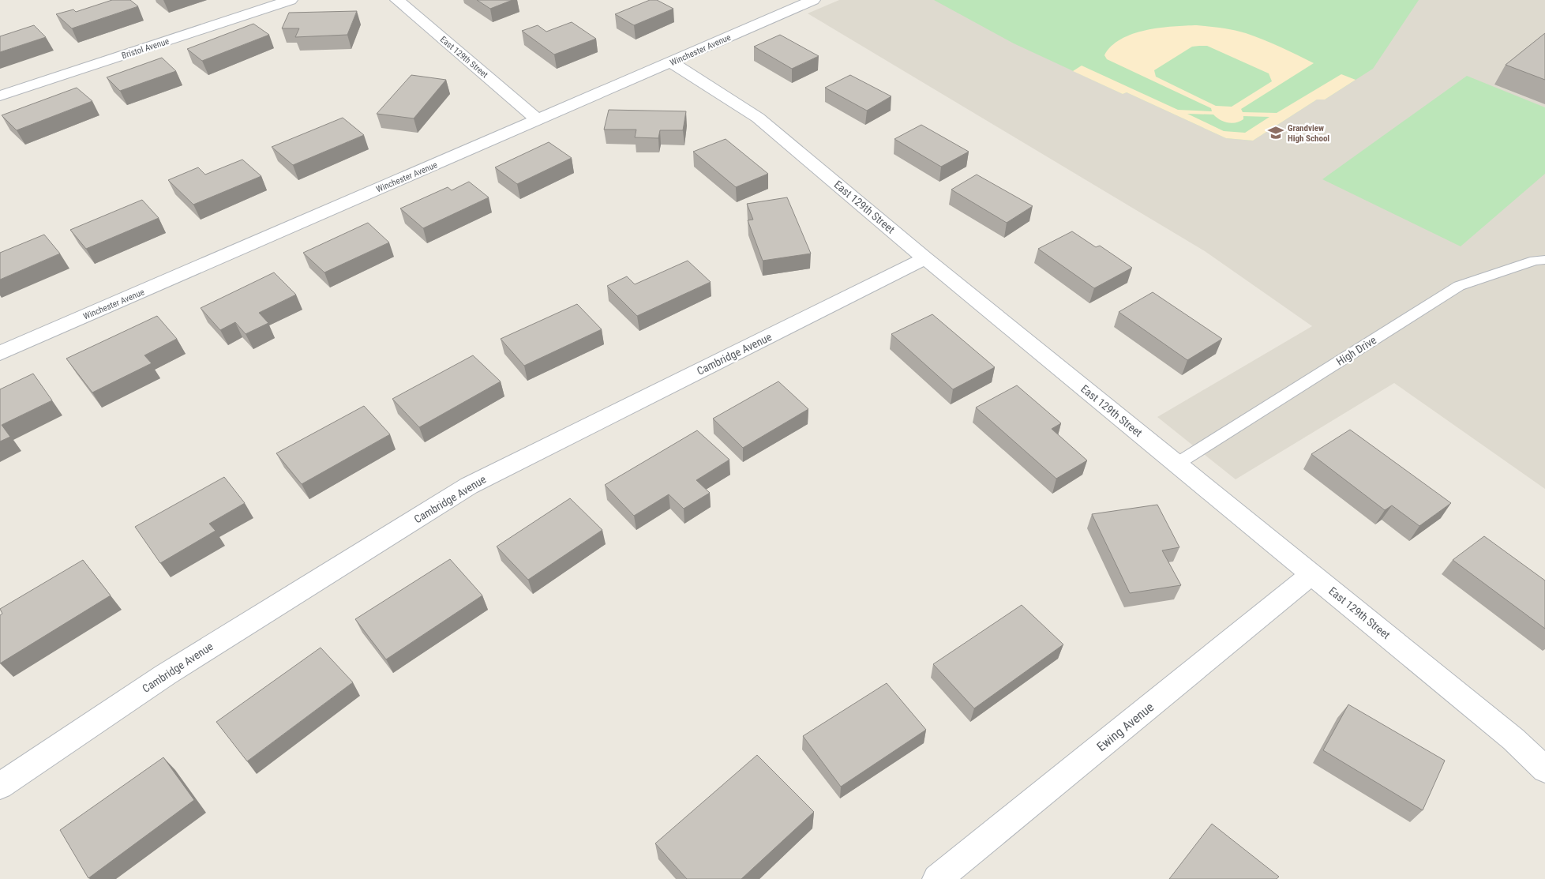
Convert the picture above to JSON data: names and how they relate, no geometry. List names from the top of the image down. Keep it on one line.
{"streets":{"street":["Bristol Avenue","Winchester Avenue","East 129th Street","Cambridge Avenue","Ewing Avenue"],"lane":["High Drive"]},"crossings":[["Winchester Avenue","East 129th Street"],["East 129th Street","High Drive"],["East 129th Street","Cambridge Avenue"],["East 129th Street","Ewing Avenue"]],"places":{"school or university":["Grandview High School"]}}
